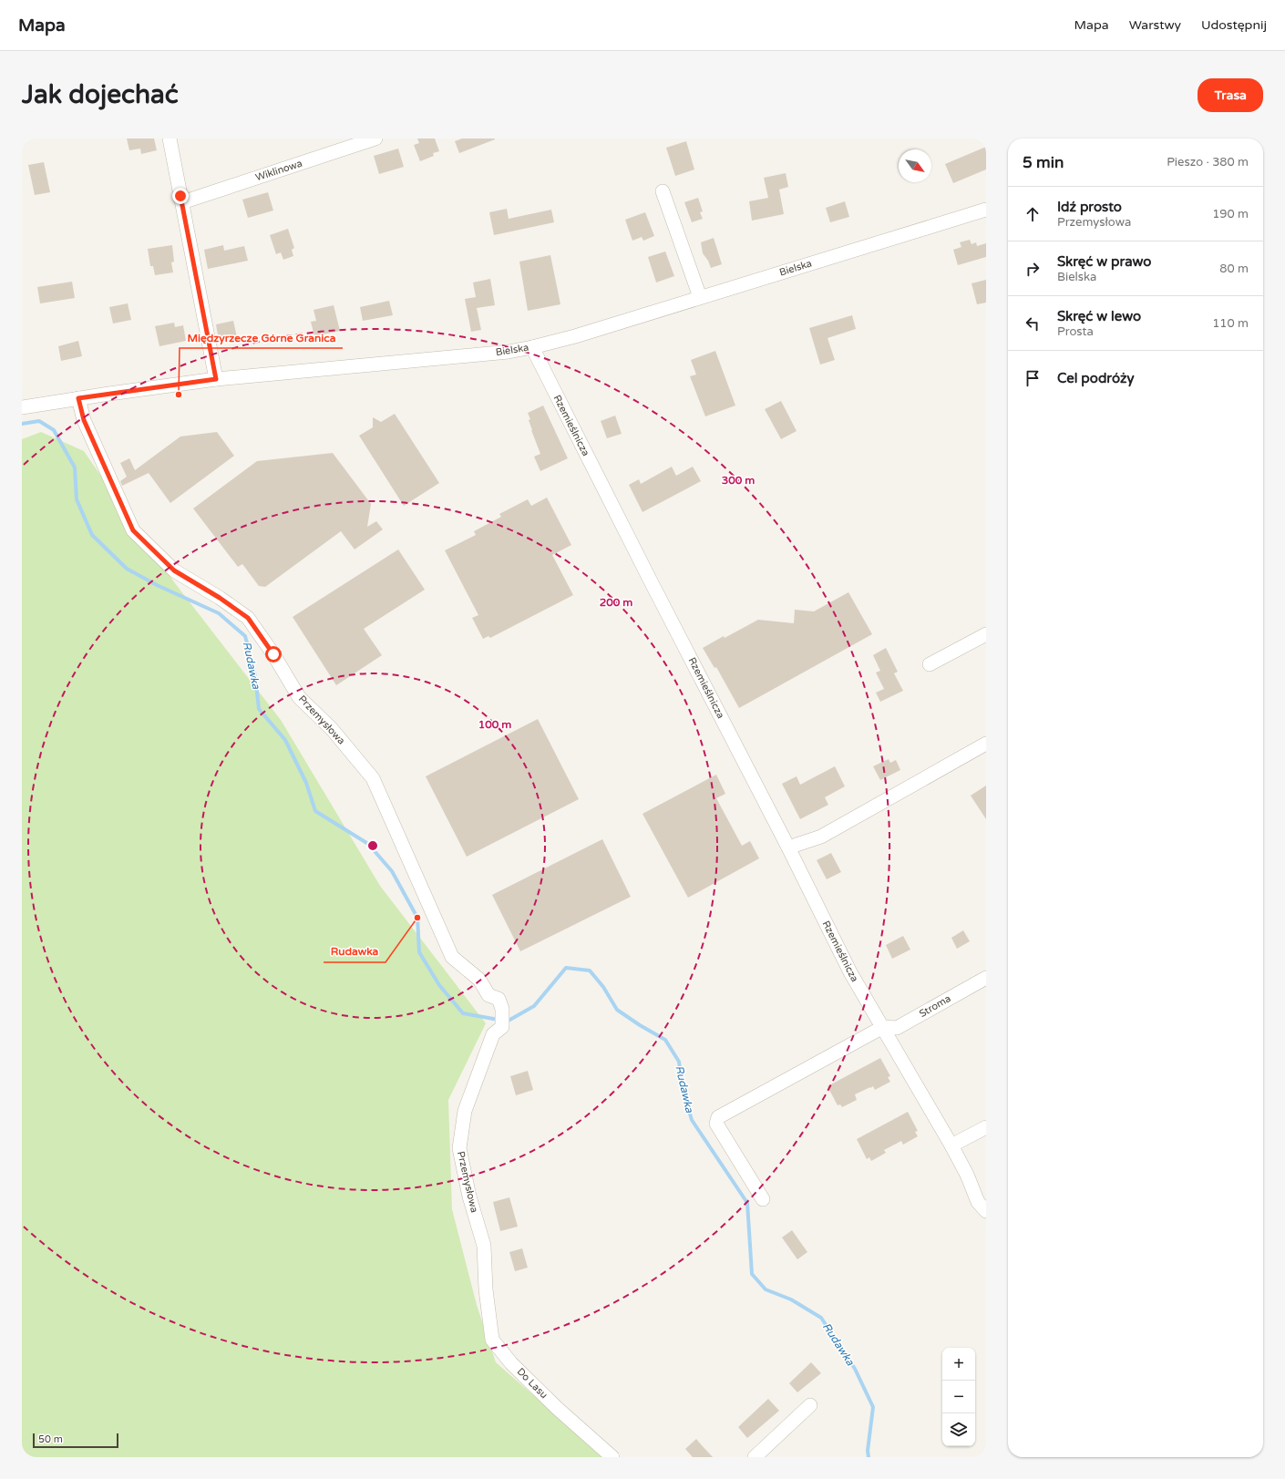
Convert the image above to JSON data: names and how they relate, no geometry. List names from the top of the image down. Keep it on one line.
{"streets":{"street":["Wiklinowa","Bielska","Rzemieślnicza","Przemysłowa","Stroma","Do Lasu"]},"crossings":[["Bielska","Rzemieślnicza"],["Bielska","Przemysłowa"],["Rzemieślnicza","Stroma"],["Przemysłowa","Do Lasu"]],"water":["Rudawka"],"places":["Międzyrzecze Górne Granica","Rudawka"],"scale_bar":"50 m","north":"bottom right","page":{"header":"Mapa","nav":["Mapa","Warstwy","Udostępnij"],"buttons":"Trasa","title":"Jak dojechać","heading":["5 min","Pieszo · 380 m"],"list":[["Idź prosto","Przemysłowa","190 m"],["Skręć w prawo","Bielska","80 m"],["Skręć w lewo","Prosta","110 m"],"Cel podróży"],"map_buttons":["+","−"],"scale":"50 m"},"rings":["300 m","200 m","100 m"]}
